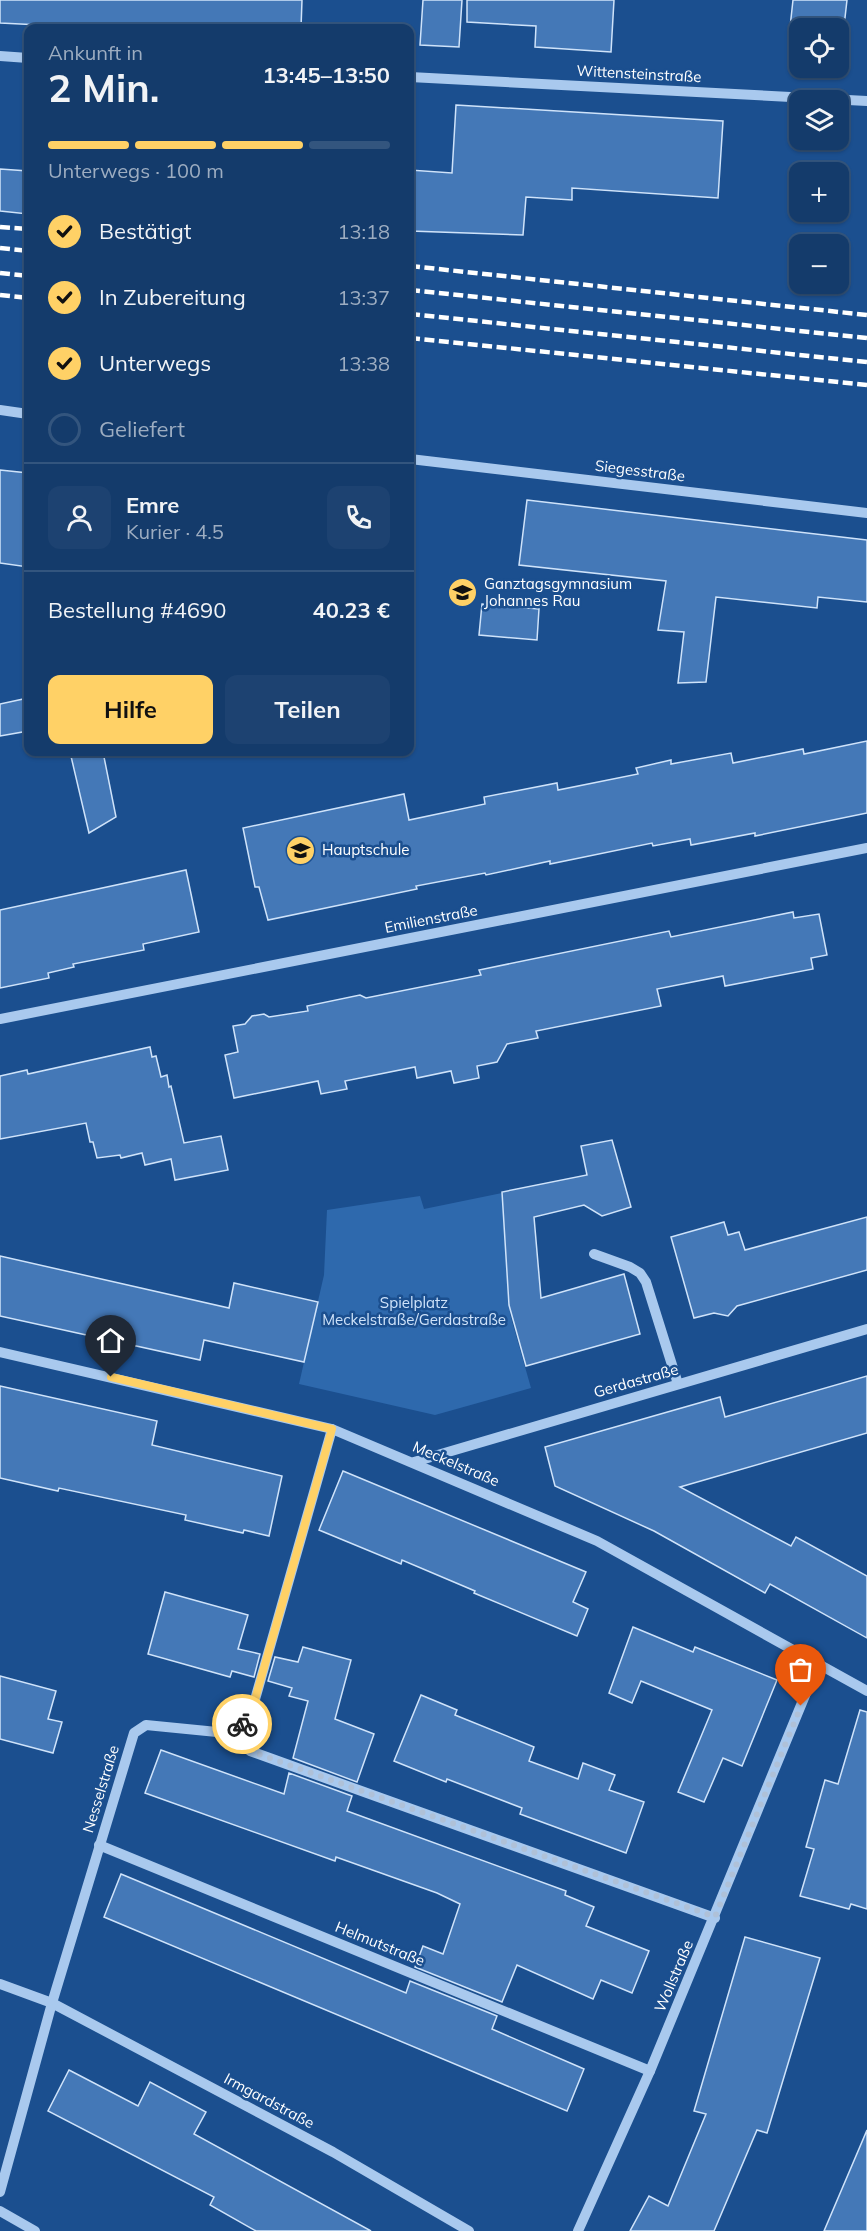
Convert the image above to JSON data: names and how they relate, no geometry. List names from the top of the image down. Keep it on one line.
{"streets":{"street":["Wittensteinstraße","Siegesstraße","Emilienstraße","Gerdastraße","Meckelstraße","Nesselstraße","Helmutstraße","Wollstraße","Irmgardstraße"]},"crossings":[["Gerdastraße","Meckelstraße"],["Meckelstraße","Wollstraße"],["Nesselstraße","Helmutstraße"],["Nesselstraße","Irmgardstraße"],["Helmutstraße","Wollstraße"]],"parks":["Spielplatz Meckelstraße/Gerdastraße"],"places":{"school or university":["Ganztagsgymnasium Johannes Rau","Hauptschule"]},"page":{"map_buttons":["+","−"],"heading":["2 Min.","Ankunft in","13:45–13:50"],"panel":["Emre","Kurier · 4.5","Bestellung #4690","40.23 €"],"bar":"Unterwegs · 100 m","list":[["Bestätigt","13:18"],["In Zubereitung","13:37"],["Unterwegs","13:38"],"Geliefert"],"buttons":["Hilfe","Teilen"]}}
